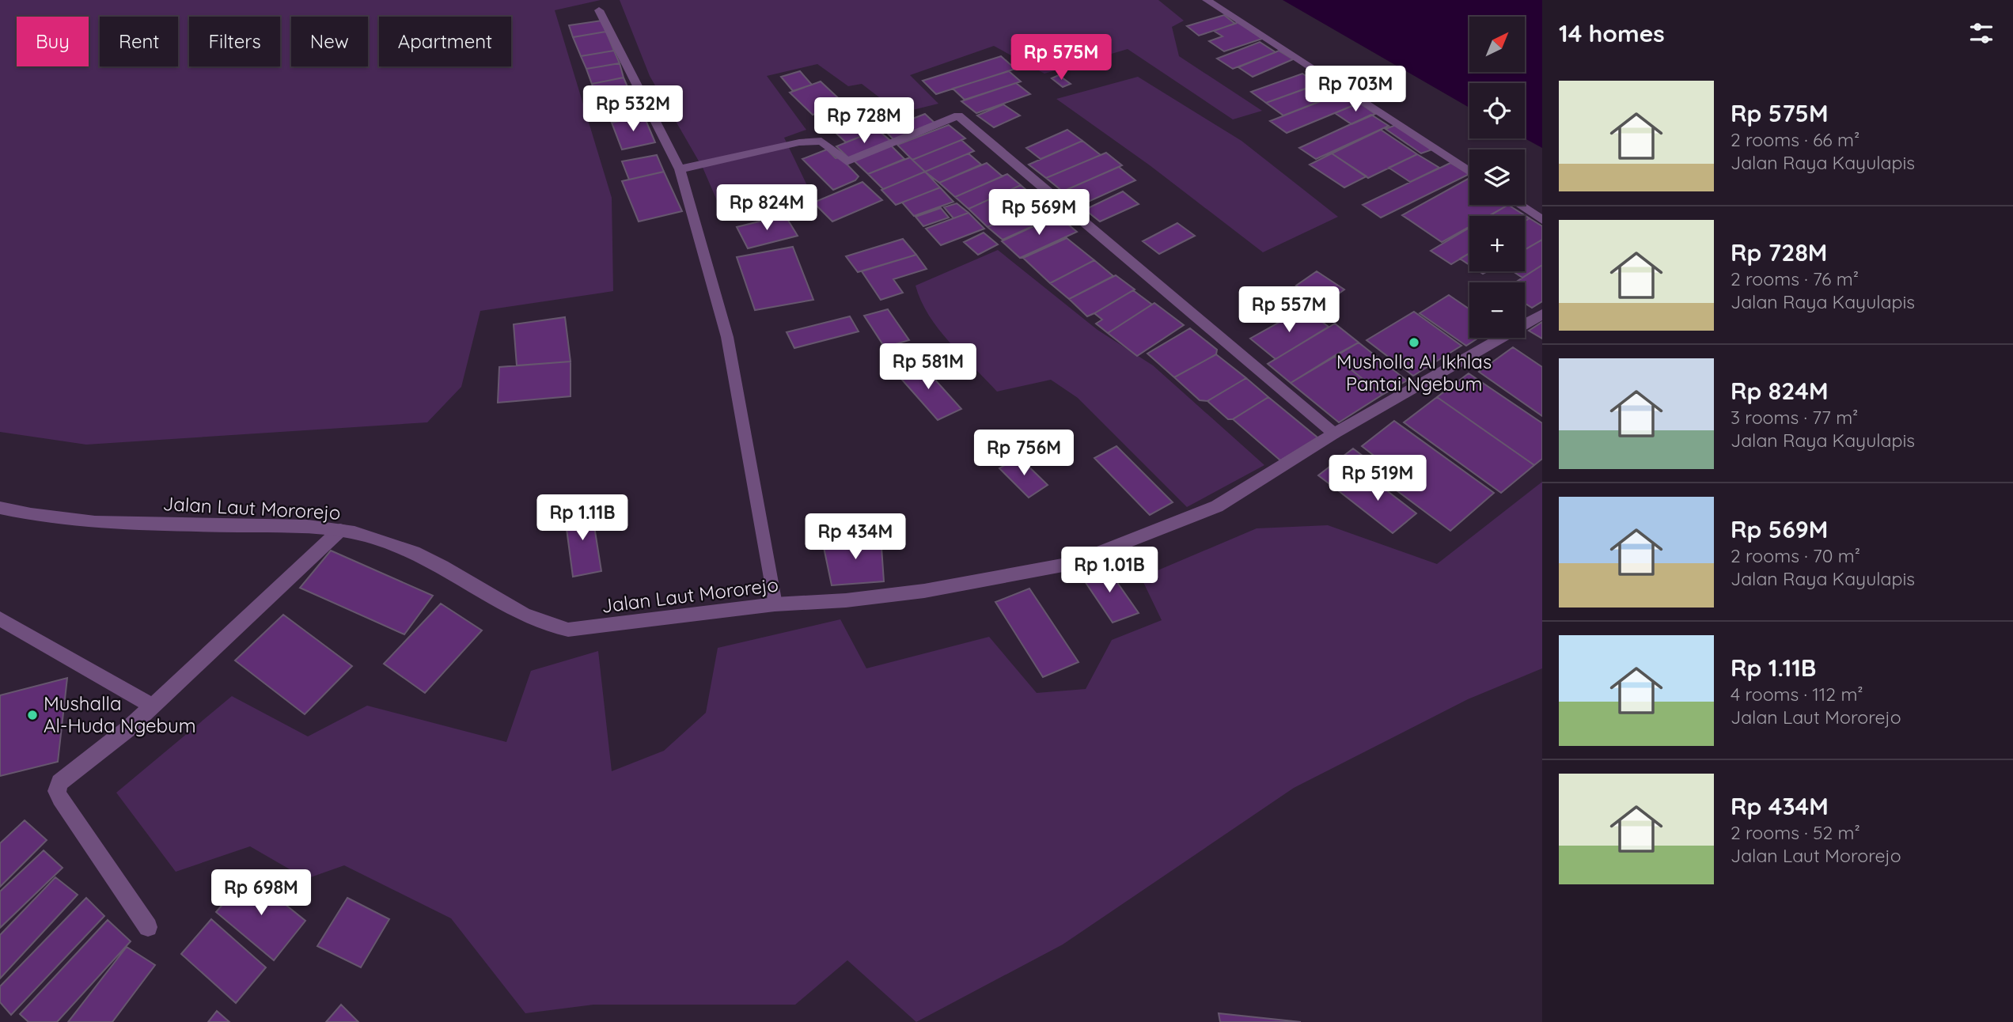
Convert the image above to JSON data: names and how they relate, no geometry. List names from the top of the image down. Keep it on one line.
{"streets":{"street":["Jalan Laut Mororejo"]},"places":["Musholla Al Ikhlas Pantai Ngebum","Mushalla Al-Huda Ngebum"],"north":"top right","page":{"heading":"14 homes","map_buttons":["+","−"],"chip":["Buy","Rent","Filters","New","Apartment"],"price":["Rp 575M","Rp 703M","Rp 532M","Rp 728M","Rp 824M","Rp 569M","Rp 557M","Rp 581M","Rp 756M","Rp 519M","Rp 1.11B","Rp 434M","Rp 1.01B","Rp 698M"],"list":[{"name":"Rp 575M","note":"2 rooms · 66 m² · Jalan Raya Kayulapis"},{"name":"Rp 728M","note":"2 rooms · 76 m² · Jalan Raya Kayulapis"},{"name":"Rp 824M","note":"3 rooms · 77 m² · Jalan Raya Kayulapis"},{"name":"Rp 569M","note":"2 rooms · 70 m² · Jalan Raya Kayulapis"},{"name":"Rp 1.11B","note":"4 rooms · 112 m² · Jalan Laut Mororejo"},{"name":"Rp 434M","note":"2 rooms · 52 m² · Jalan Laut Mororejo"}]}}
